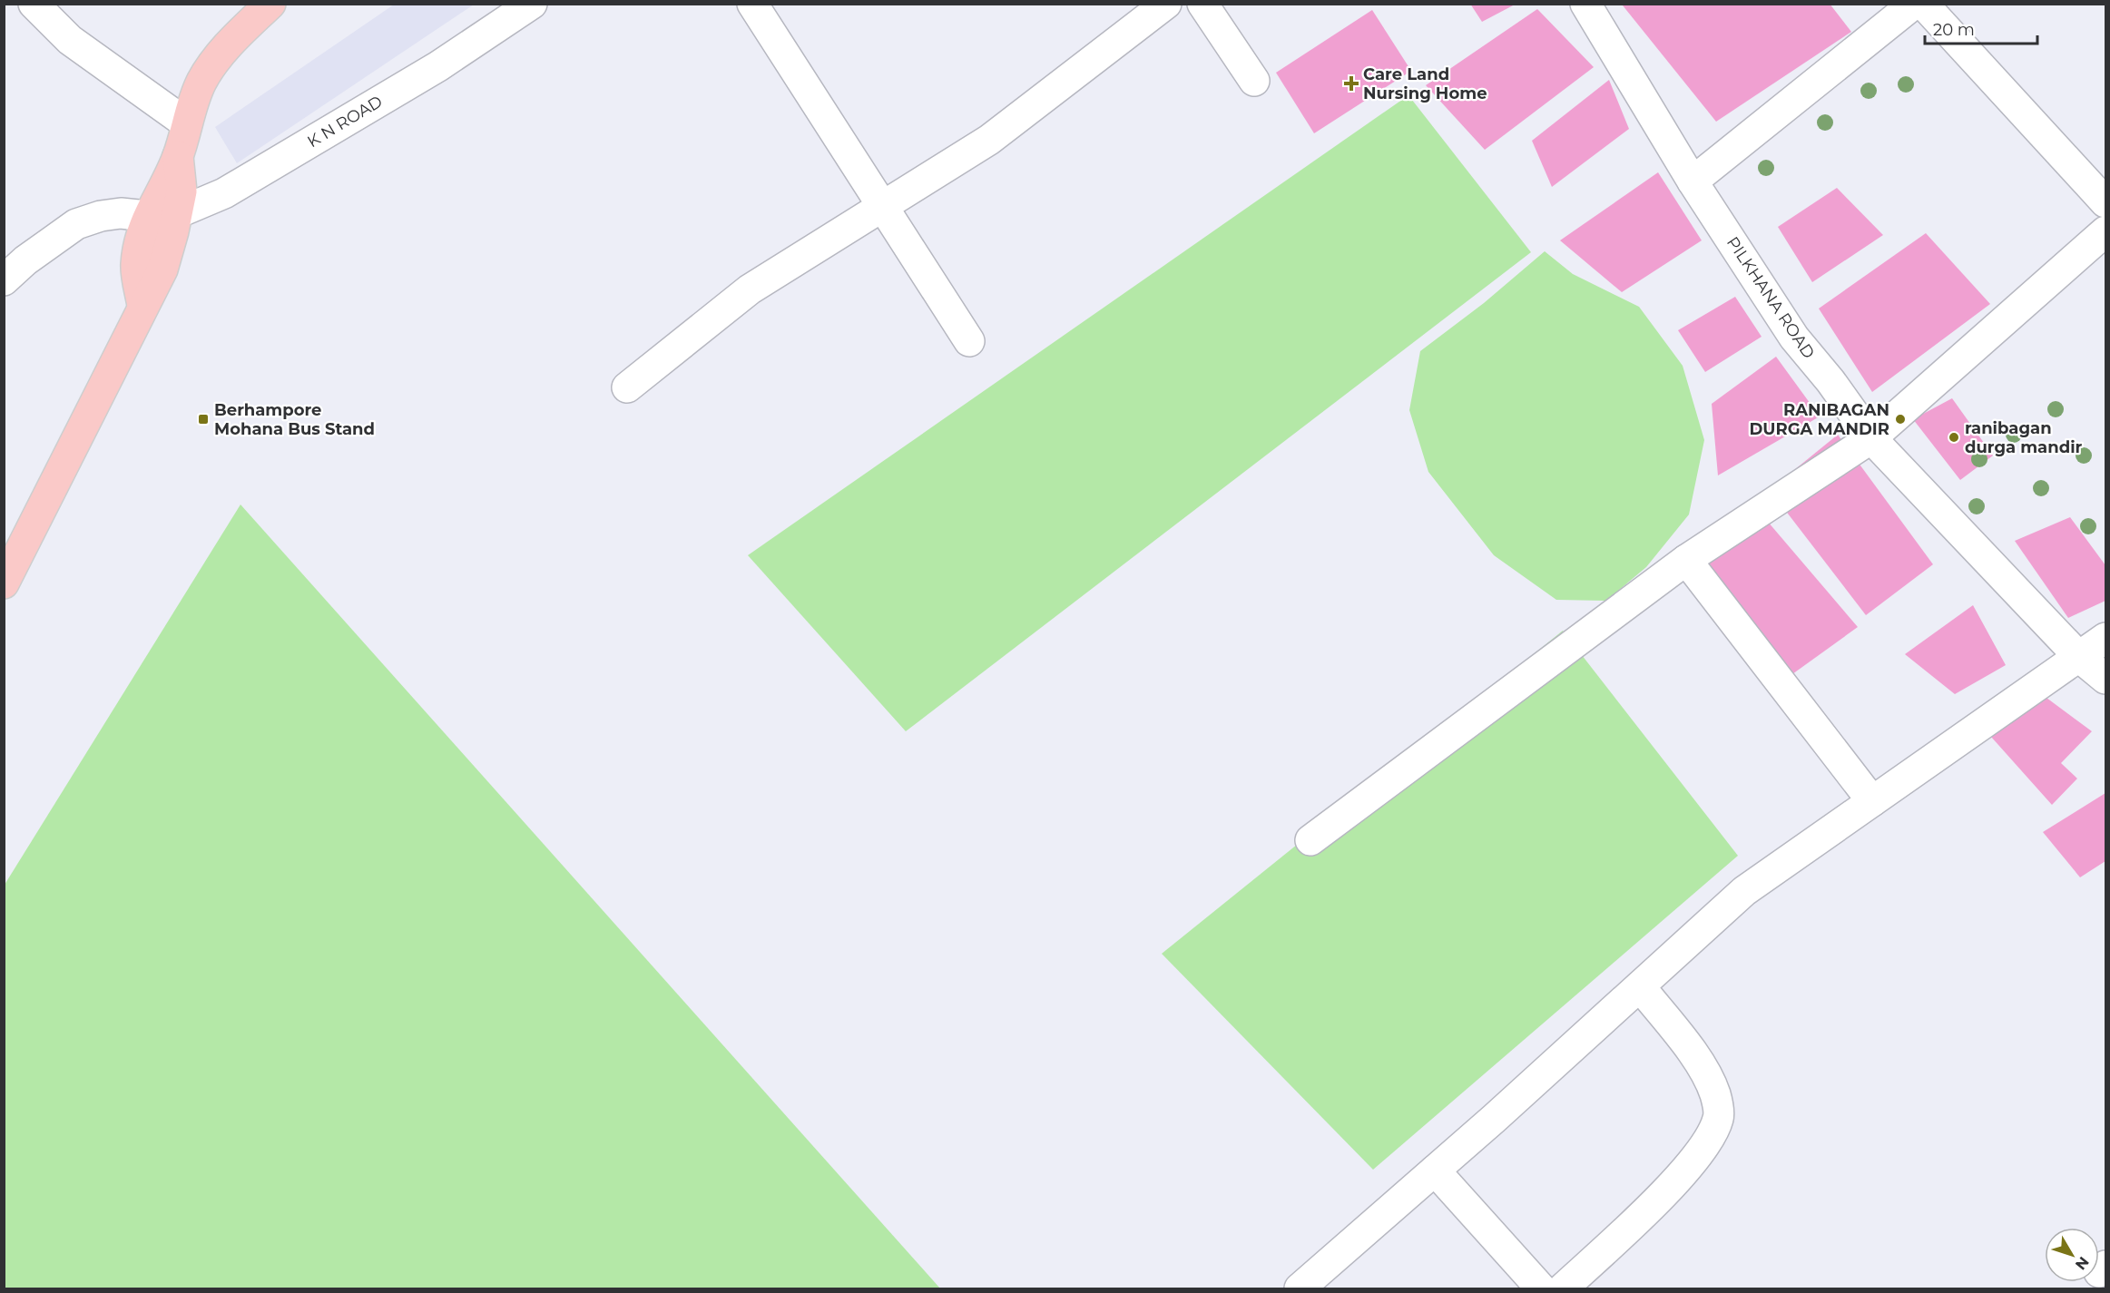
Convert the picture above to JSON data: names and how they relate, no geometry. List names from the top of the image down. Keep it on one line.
{"streets":{"street":["K N ROAD","PILKHANA ROAD"]},"places":{"health":["Care Land Nursing Home"],"transit":["Berhampore Mohana Bus Stand"],"other":["RANIBAGAN DURGA MANDIR","ranibagan durga mandir"]},"scale_bar":"20 m","north":"bottom right"}
